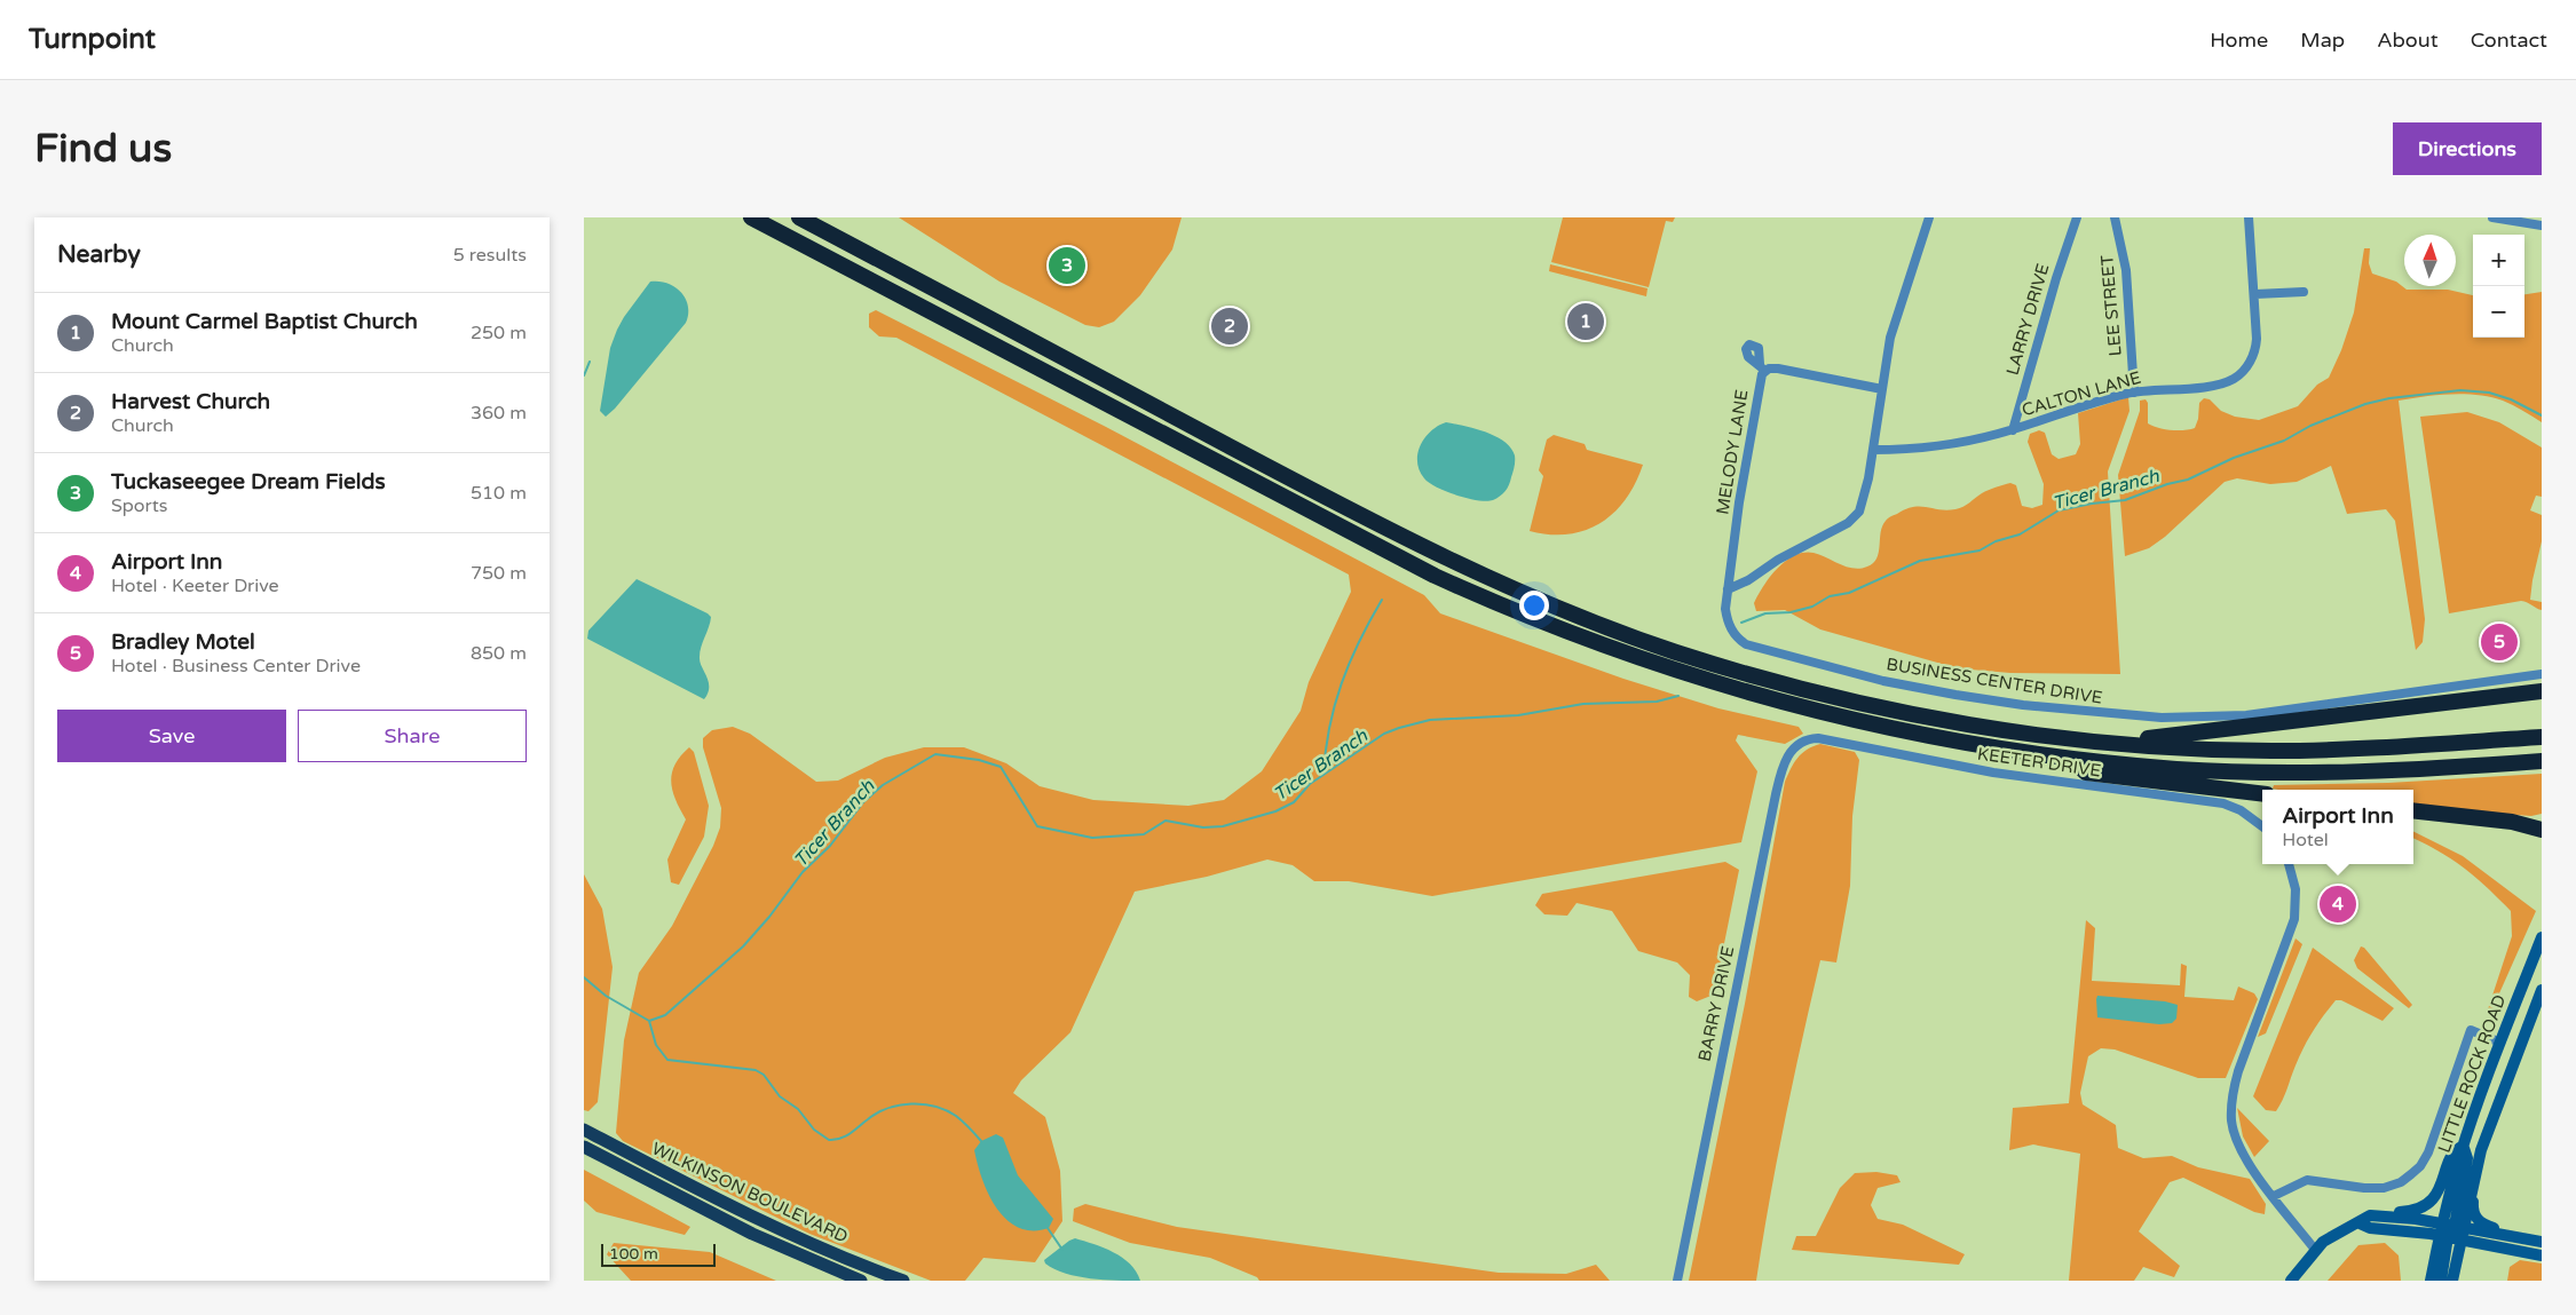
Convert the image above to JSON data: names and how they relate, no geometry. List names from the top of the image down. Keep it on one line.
{"streets":{"main road":["LITTLE ROCK ROAD","WILKINSON BOULEVARD"],"street":["LEE STREET","LARRY DRIVE","CALTON LANE","MELODY LANE","BUSINESS CENTER DRIVE","KEETER DRIVE","BARRY DRIVE"]},"crossings":[["LEE STREET","CALTON LANE"],["LARRY DRIVE","CALTON LANE"],["MELODY LANE","BUSINESS CENTER DRIVE"],["KEETER DRIVE","BARRY DRIVE"]],"water":["Ticer Branch"],"scale_bar":"100 m","north":"top","page":{"header":"Turnpoint","nav":["Home","Map","About","Contact"],"buttons":["Directions",["Save","Share"]],"title":"Find us","heading":["Nearby","5 results"],"map_buttons":["+","−"],"pins":["3","1","2","5","4"],"list":[{"mark":"1","name":"Mount Carmel Baptist Church","note":"Church","value":"250 m"},{"mark":"2","name":"Harvest Church","note":"Church","value":"360 m"},{"mark":"3","name":"Tuckaseegee Dream Fields","note":"Sports","value":"510 m"},{"mark":"4","name":"Airport Inn","note":"Hotel · Keeter Drive","value":"750 m"},{"mark":"5","name":"Bradley Motel","note":"Hotel · Business Center Drive","value":"850 m"}],"popup":["Airport Inn","Hotel"],"scale":"100 m"}}
